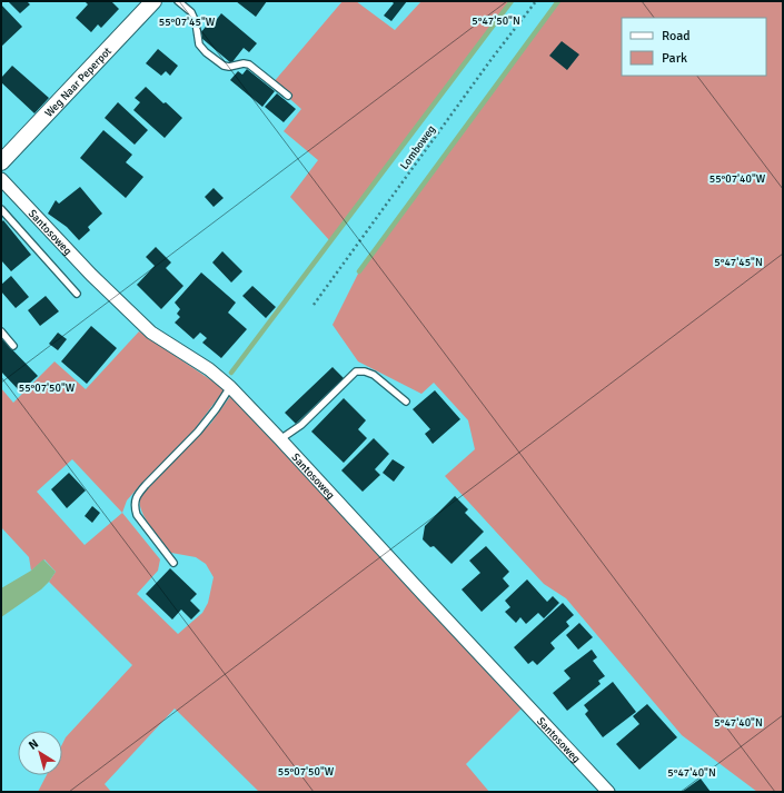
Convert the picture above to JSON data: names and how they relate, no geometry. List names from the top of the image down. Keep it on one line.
{"streets":{"street":["Weg Naar Peperpot","Santosoweg"],"path":["Lomboweg"]},"legend":["Road","Park"],"north":"top left","coordinates":["5°47'50\"N","55°07'45\"W","55°07'40\"W","5°47'45\"N","55°07'50\"W","5°47'40\"N"]}
